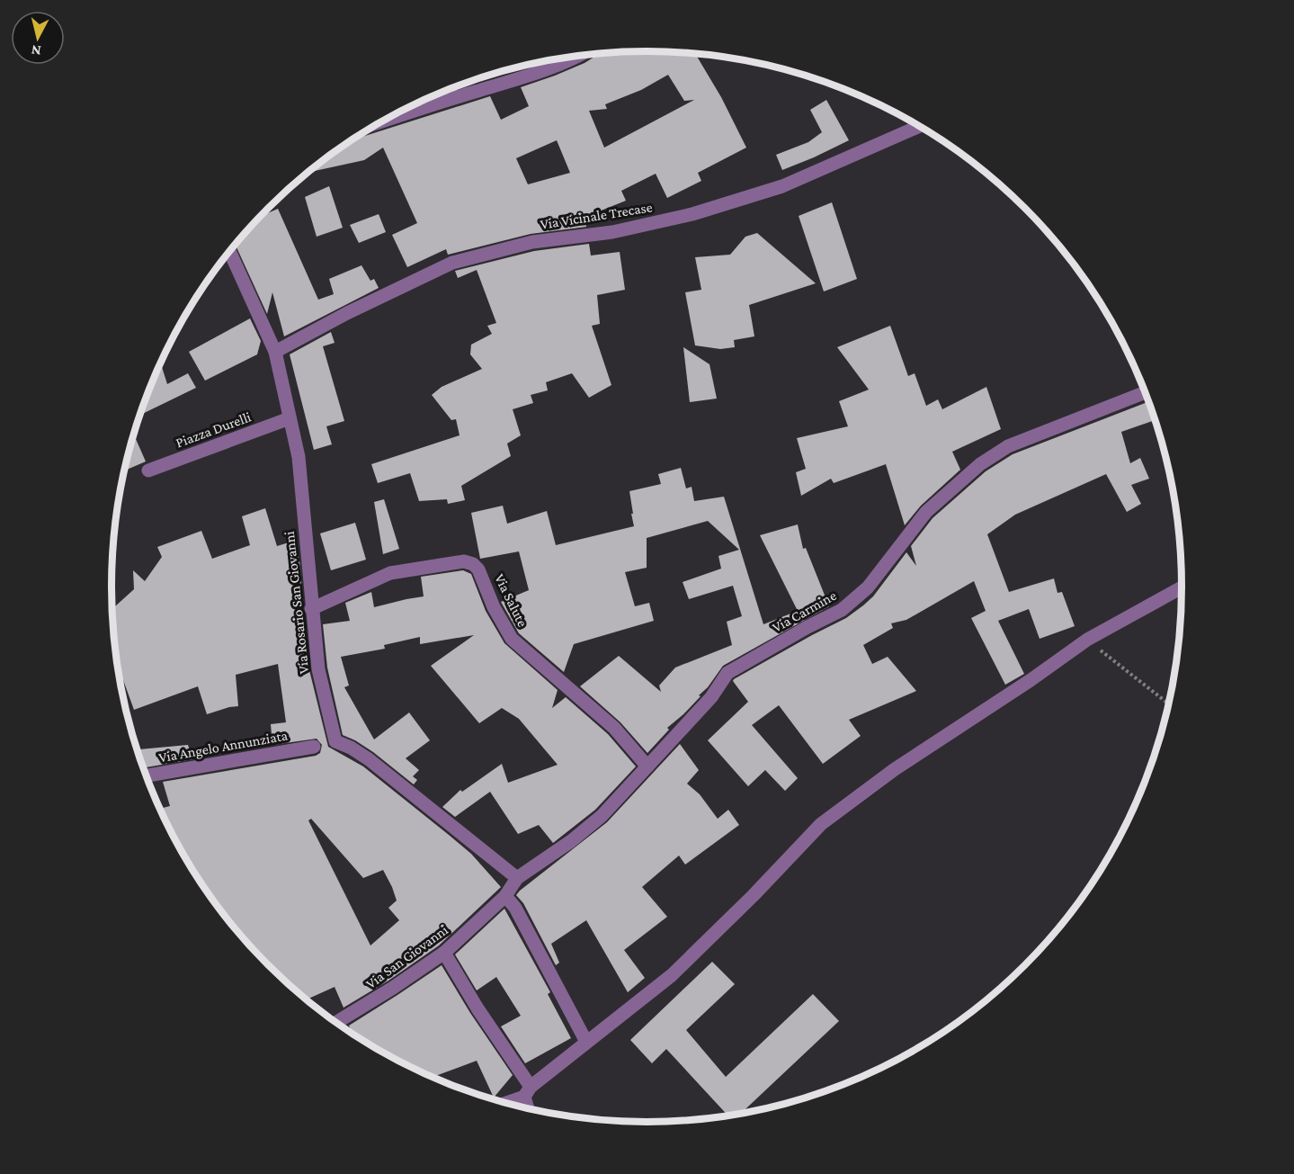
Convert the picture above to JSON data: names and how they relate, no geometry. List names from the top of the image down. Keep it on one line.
{"streets":{"street":["Via Vicinale Trecase","Piazza Durelli","Via Salute","Via Rosario San Giovanni","Via Carmine","Via Angelo Annunziata","Via San Giovanni"]},"crossings":[["Via Vicinale Trecase","Via Rosario San Giovanni"],["Piazza Durelli","Via Rosario San Giovanni"],["Via Salute","Via Rosario San Giovanni"],["Via Salute","Via Carmine"],["Via Rosario San Giovanni","Via Carmine"],["Via Rosario San Giovanni","Via San Giovanni"],["Via Carmine","Via San Giovanni"]],"north":"bottom"}
